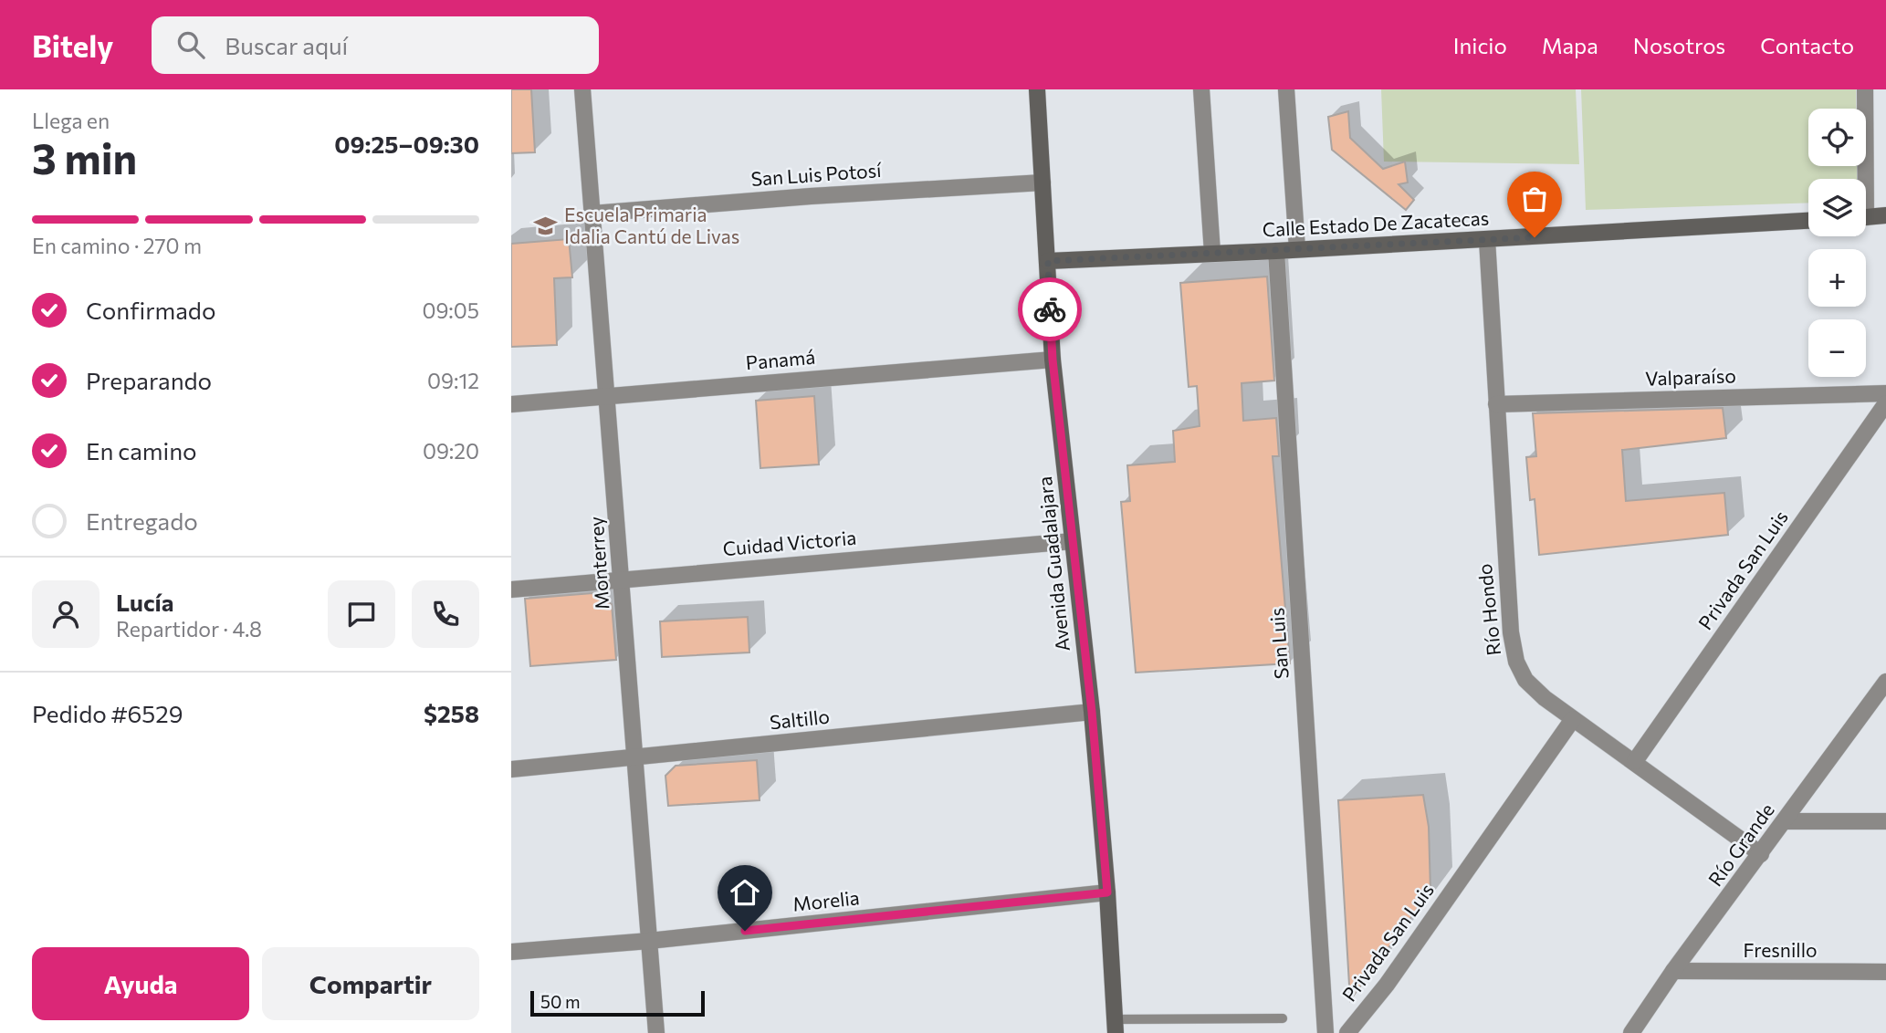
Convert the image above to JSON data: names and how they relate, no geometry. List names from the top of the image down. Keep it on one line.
{"streets":{"main road":["Calle Estado De Zacatecas","Avenida Guadalajara"],"street":["San Luis Potosí","Panamá","Valparaíso","Cuidad Victoria","Monterrey","Privada San Luis","Río Hondo","San Luis","Saltillo","Río Grande","Morelia","Fresnillo"]},"crossings":[["San Luis Potosí","Monterrey"],["San Luis Potosí","Avenida Guadalajara"],["Calle Estado De Zacatecas","Avenida Guadalajara"],["Calle Estado De Zacatecas","Río Hondo"],["Calle Estado De Zacatecas","San Luis"],["Panamá","Monterrey"],["Panamá","Avenida Guadalajara"],["Valparaíso","Río Hondo"],["Cuidad Victoria","Monterrey"],["Cuidad Victoria","Avenida Guadalajara"],["Monterrey","Saltillo"],["Monterrey","Morelia"],["Avenida Guadalajara","Saltillo"],["Avenida Guadalajara","Morelia"],["Privada San Luis","Río Hondo"],["Río Hondo","Río Grande"],["Río Grande","Fresnillo"]],"places":{"school or university":["Escuela Primaria Idalia Cantú de Livas"]},"scale_bar":"50 m","page":{"header":"Bitely","search":"Buscar aquí","nav":["Inicio","Mapa","Nosotros","Contacto"],"heading":["3 min","Llega en","09:25–09:30"],"panel":["Lucía","Repartidor · 4.8","Pedido #6529","$258"],"map_buttons":["+","−"],"bar":"En camino · 270 m","list":[["Confirmado","09:05"],["Preparando","09:12"],["En camino","09:20"],"Entregado"],"buttons":["Ayuda","Compartir"],"scale":"50 m"}}
